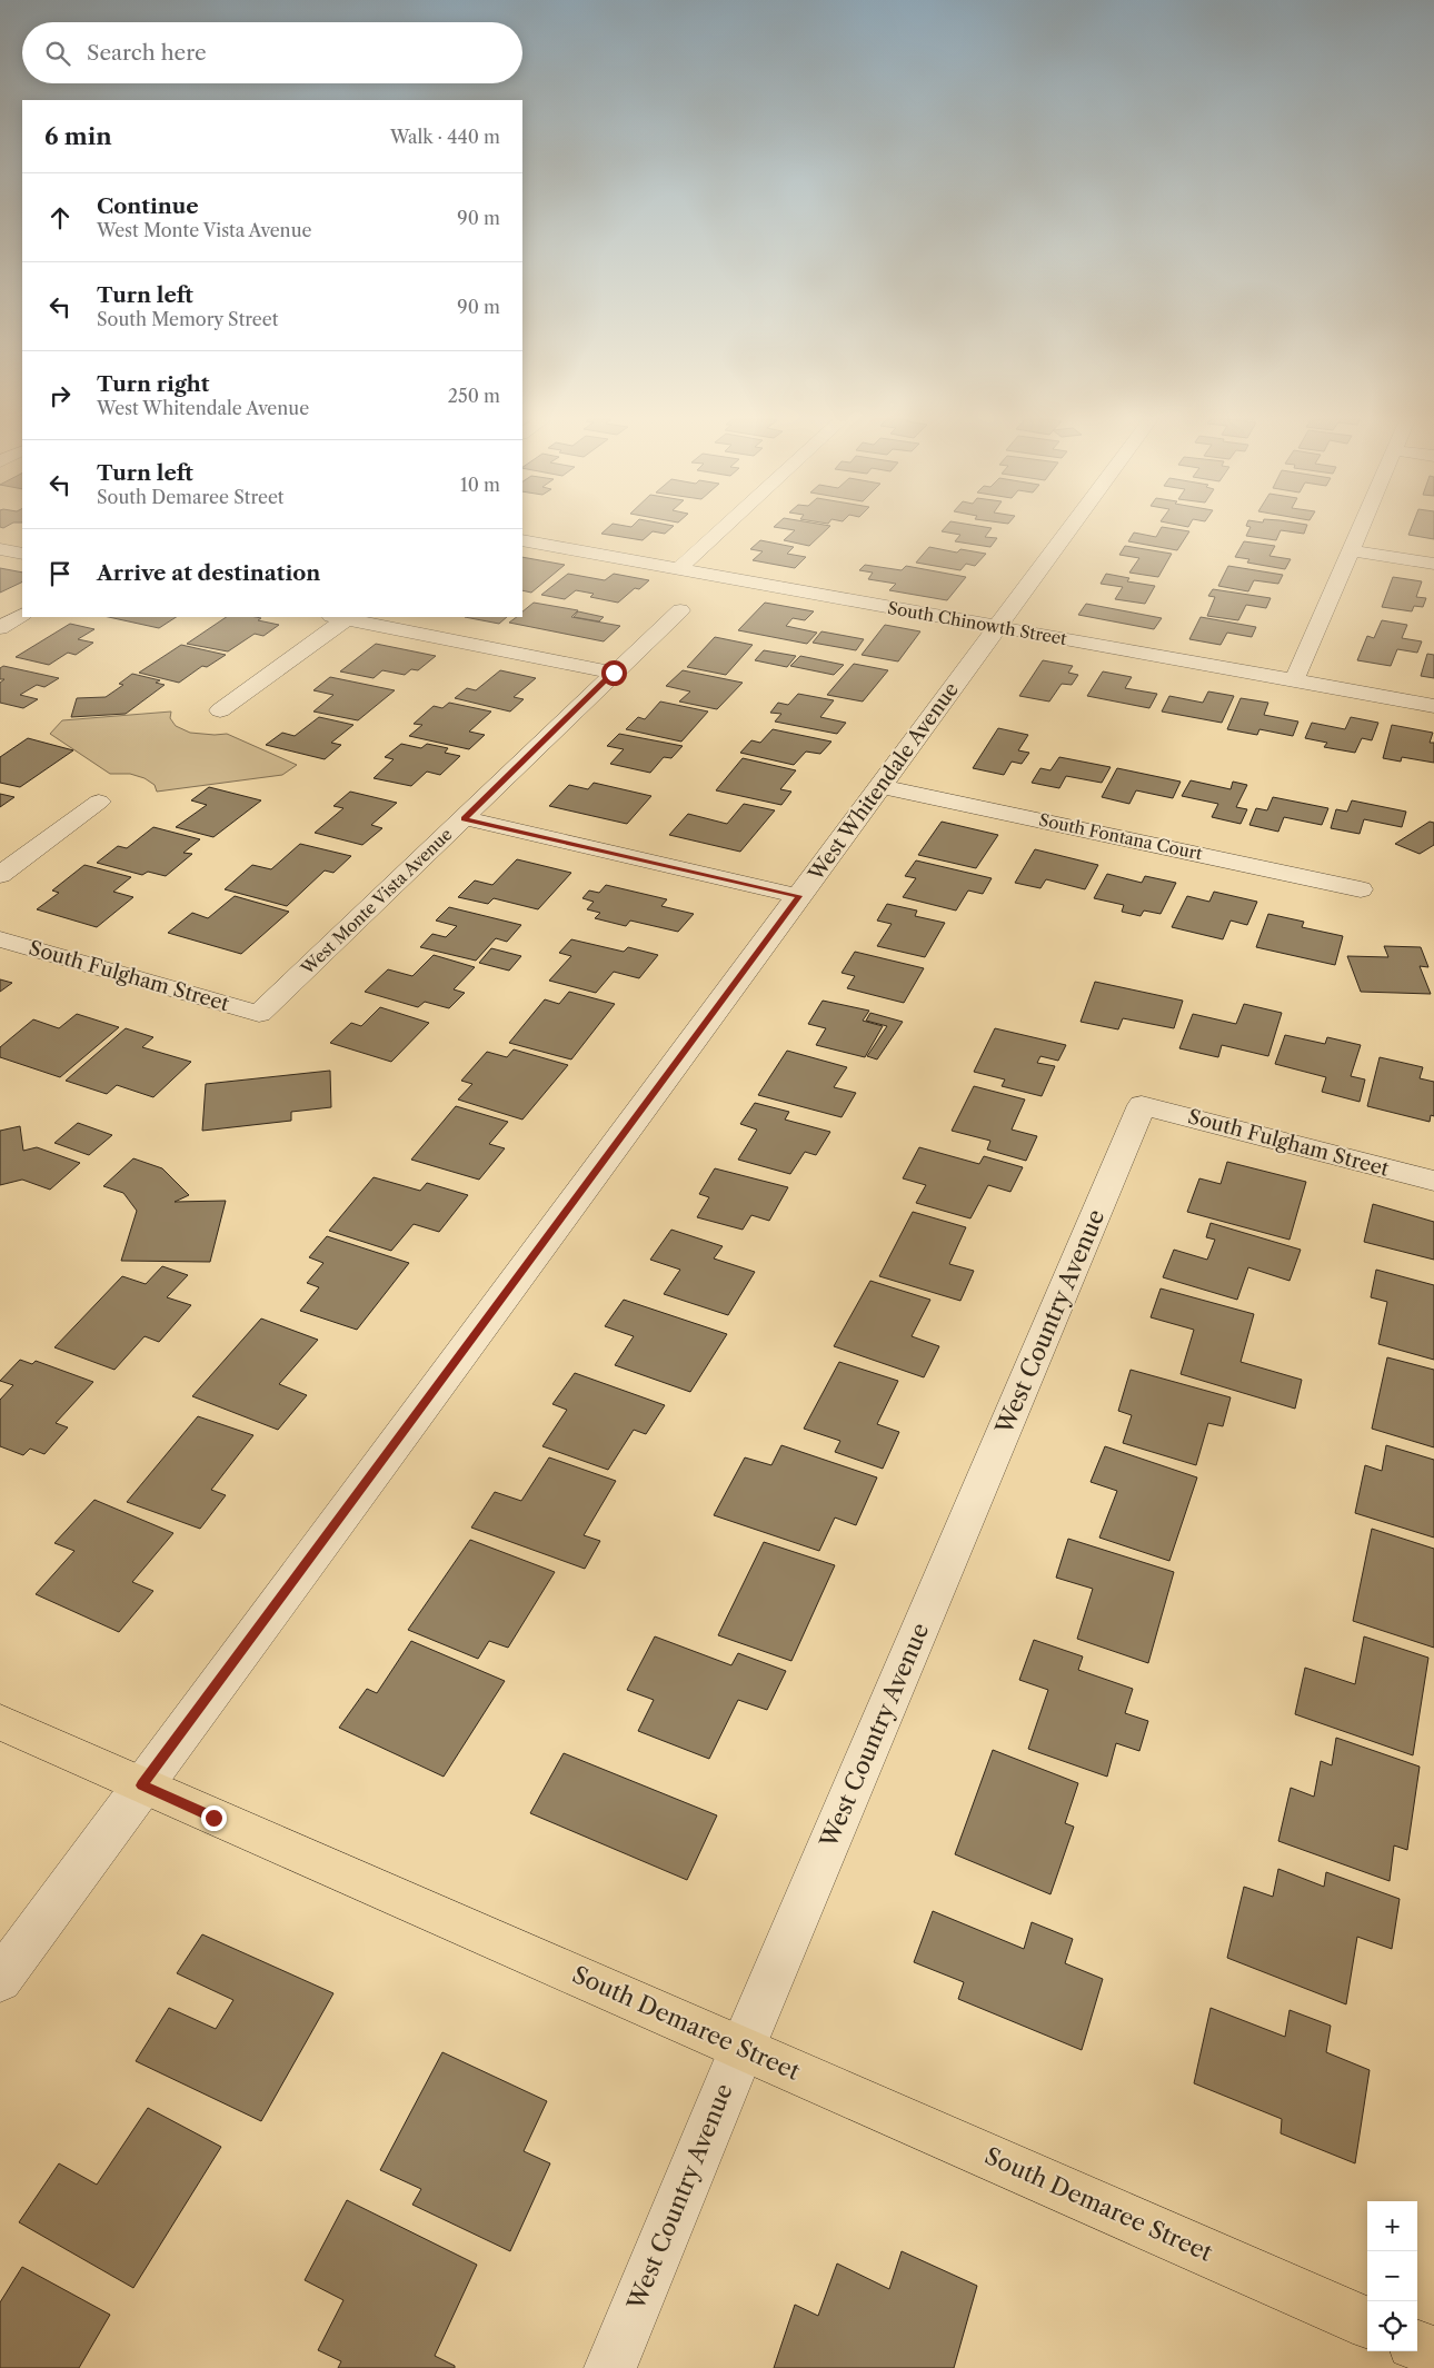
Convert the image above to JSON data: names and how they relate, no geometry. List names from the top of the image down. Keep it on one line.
{"streets":{"main road":["South Demaree Street"],"street":["South Chinowth Street","West Whitendale Avenue","South Fontana Court","West Monte Vista Avenue","South Fulgham Street","West Country Avenue"]},"crossings":[["South Chinowth Street","West Whitendale Avenue"],["West Whitendale Avenue","South Fontana Court"],["West Whitendale Avenue","South Demaree Street"],["West Monte Vista Avenue","South Fulgham Street"],["South Fulgham Street","West Country Avenue"],["West Country Avenue","South Demaree Street"]],"page":{"search":"Search here","heading":["6 min","Walk · 440 m"],"list":[["Continue","West Monte Vista Avenue","90 m"],["Turn left","South Memory Street","90 m"],["Turn right","West Whitendale Avenue","250 m"],["Turn left","South Demaree Street","10 m"],"Arrive at destination"],"map_buttons":["+","−"]}}
